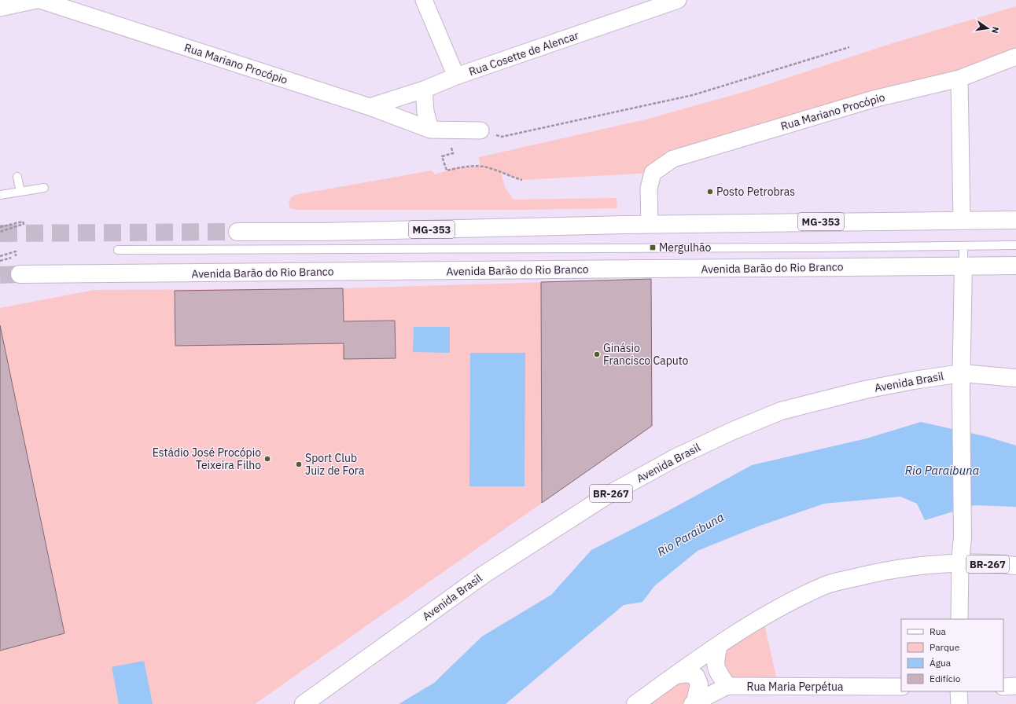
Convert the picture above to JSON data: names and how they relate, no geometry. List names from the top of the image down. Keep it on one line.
{"streets":{"main road":["MG-353","Avenida Barão do Rio Branco","Avenida Brasil","BR-267"],"street":["Rua Cosette de Alencar","Rua Mariano Procópio","Rua Maria Perpétua"]},"crossings":[["Rua Cosette de Alencar","Rua Mariano Procópio"],["Rua Mariano Procópio","MG-353"]],"water":["Rio Paraibuna"],"places":{"other":["Posto Petrobras","Ginásio Francisco Caputo","Estádio José Procópio Teixeira Filho","Sport Club Juiz de Fora"],"transit":["Mergulhão"]},"legend":["Rua","Parque","Água","Edifício"],"north":"right"}
